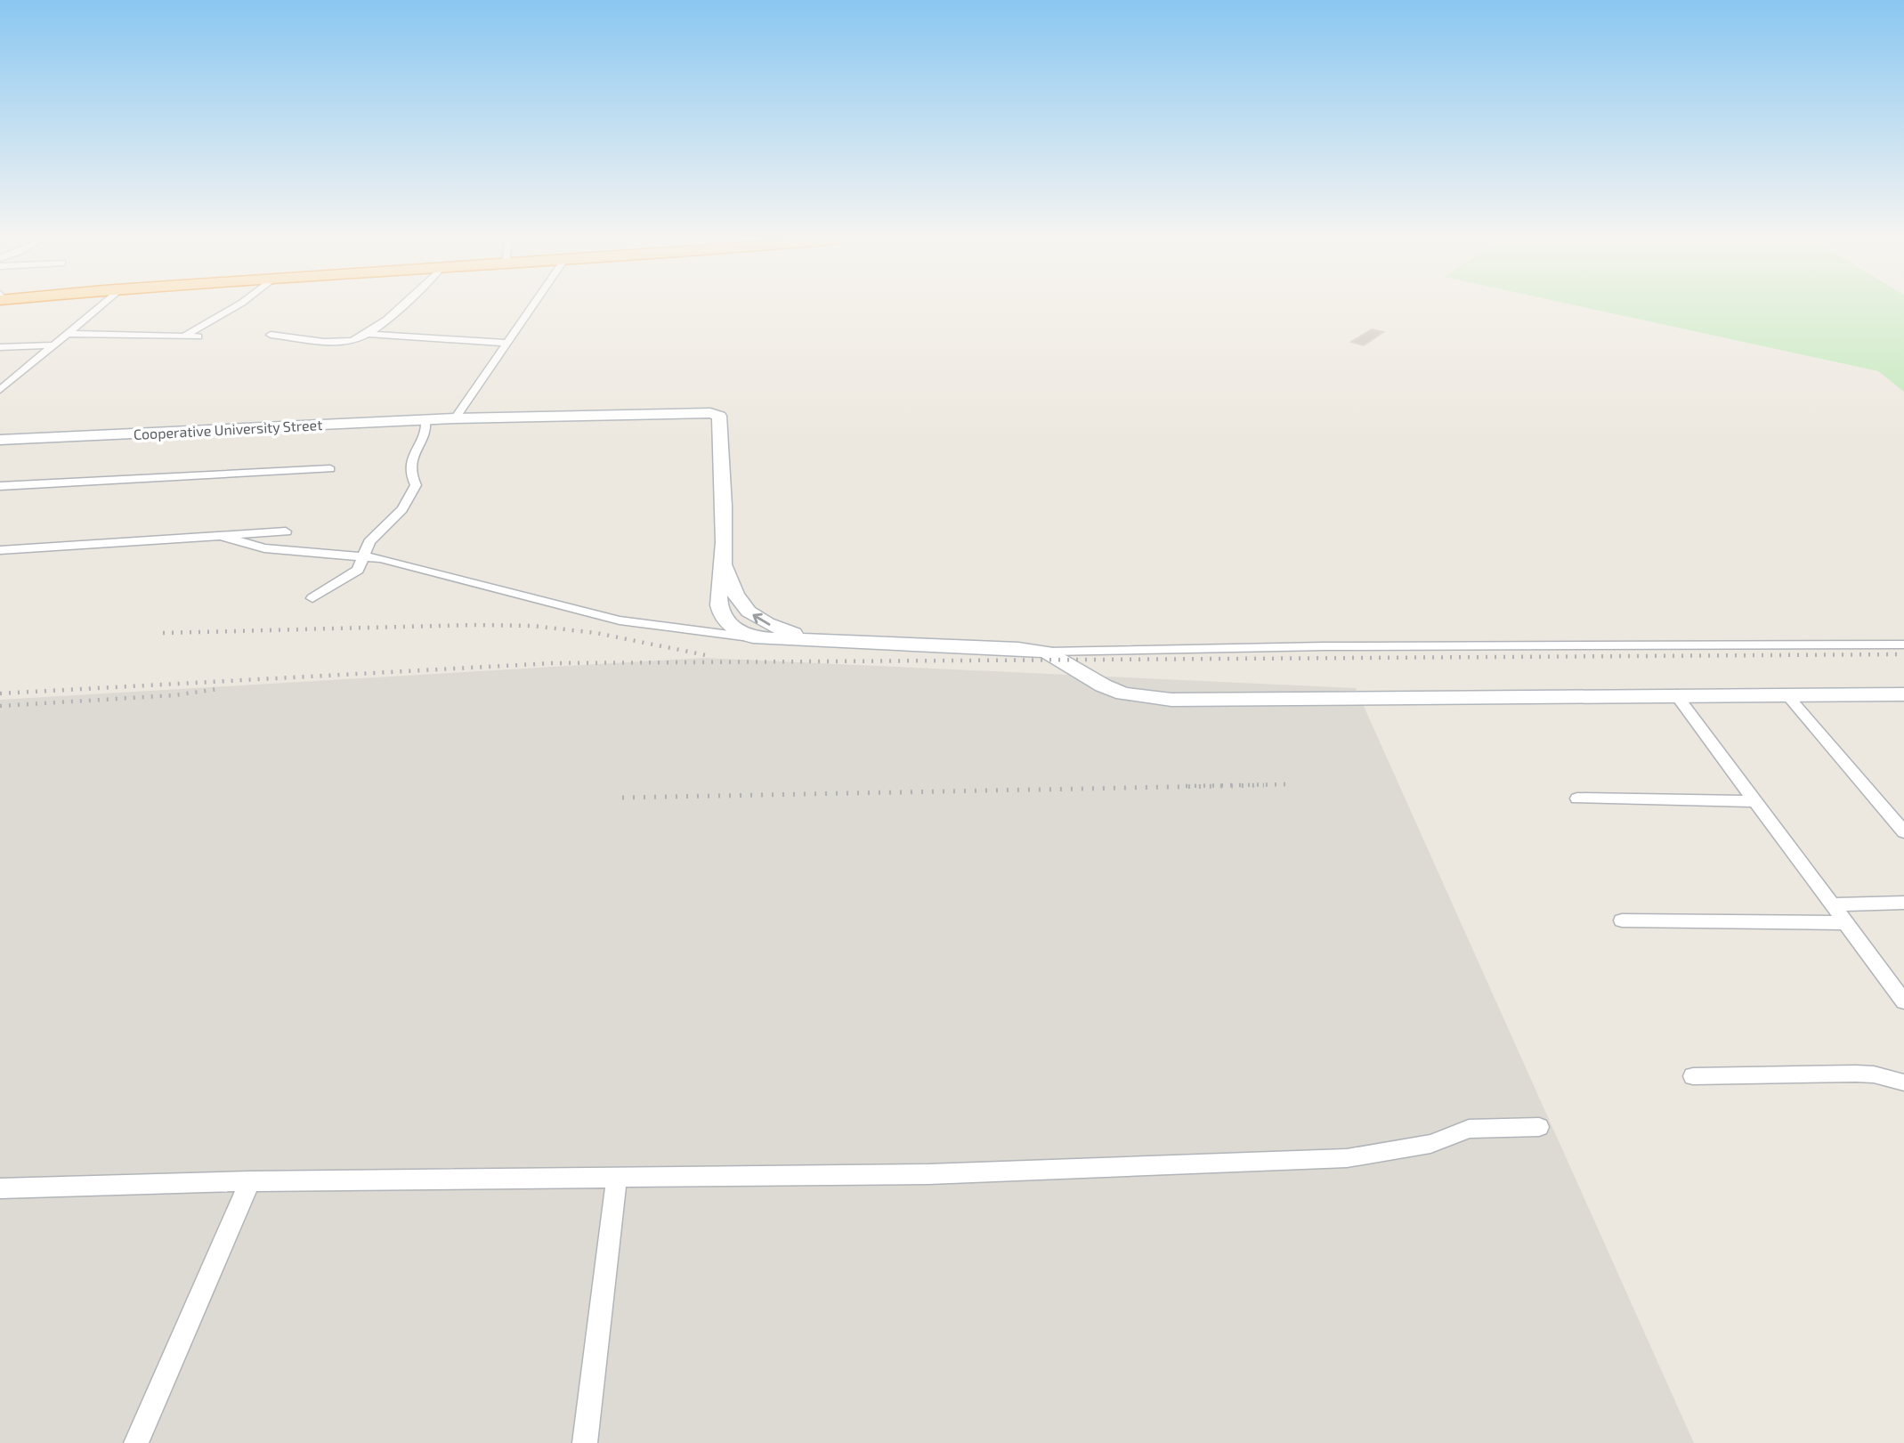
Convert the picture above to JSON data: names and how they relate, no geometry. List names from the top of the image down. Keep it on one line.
{"streets":{"street":["Cooperative University Street"]}}
